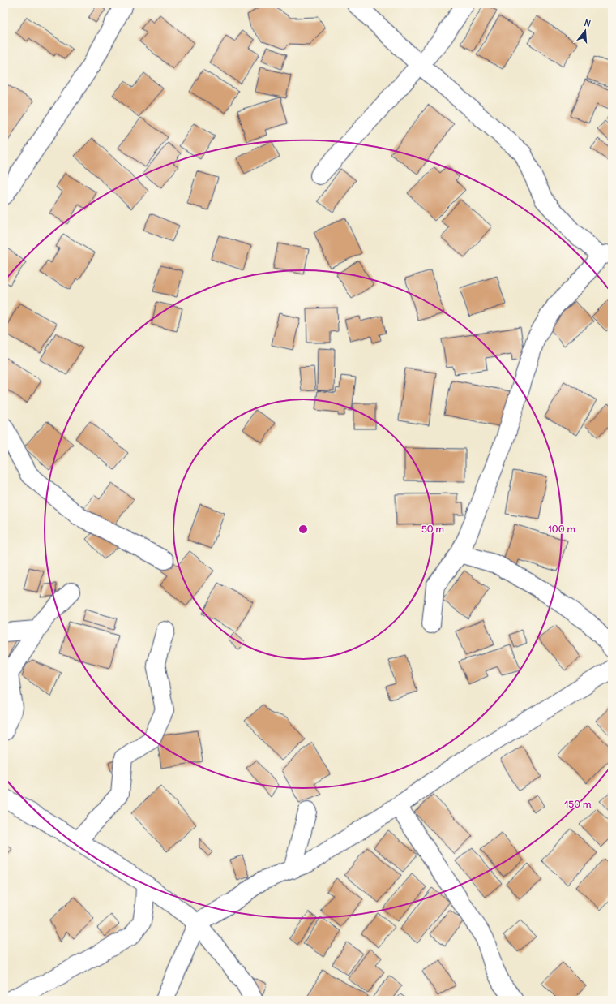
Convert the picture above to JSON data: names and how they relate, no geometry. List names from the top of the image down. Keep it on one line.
{"north":"top","rings":["50 m","100 m","150 m"]}
